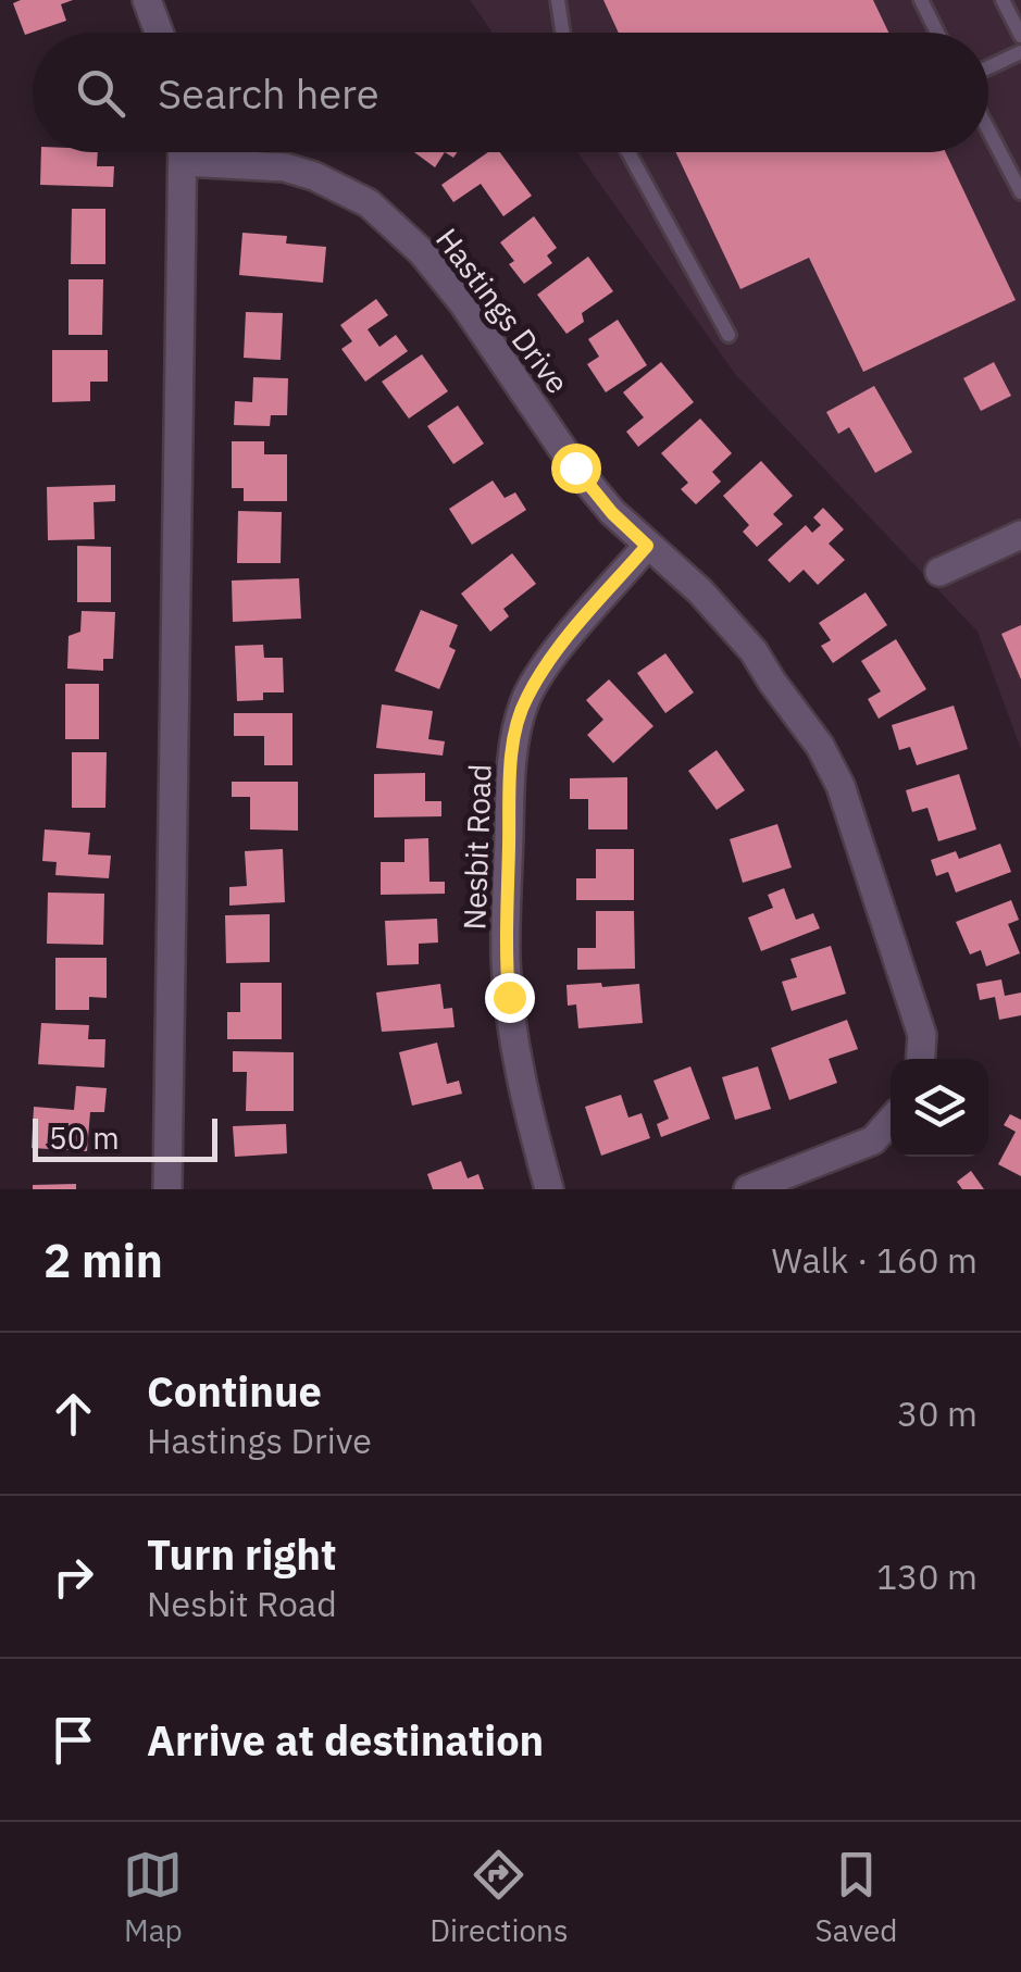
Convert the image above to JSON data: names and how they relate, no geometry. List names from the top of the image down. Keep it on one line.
{"streets":{"street":["Hastings Drive","Nesbit Road"]},"crossings":[["Hastings Drive","Nesbit Road"]],"scale_bar":"50 m","page":{"search":"Search here","scale":"50 m","heading":["2 min","Walk · 160 m"],"list":[["Continue","Hastings Drive","30 m"],["Turn right","Nesbit Road","130 m"],"Arrive at destination"],"nav":["Map","Directions","Saved"]}}
